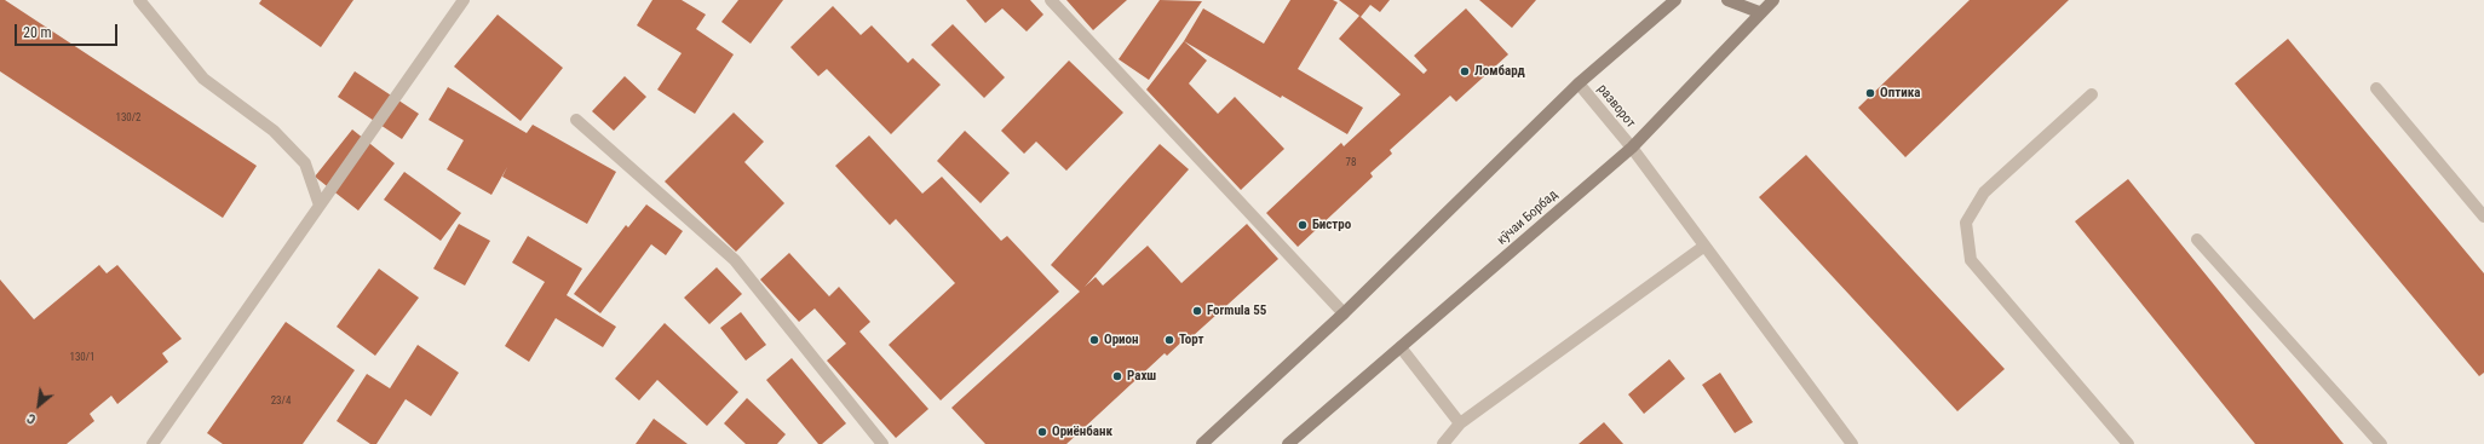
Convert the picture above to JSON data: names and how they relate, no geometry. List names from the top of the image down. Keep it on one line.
{"streets":{"main road":["кӯчаи Борбад"],"street":["разворот"]},"crossings":[["разворот","кӯчаи Борбад"]],"places":["Ломбард","Оптика","Бистро","Formula 55","Орион","Торт","Рахш","Ориёнбанк"],"house_numbers":["130/2","78","130/1","23/4"],"scale_bar":"20 m","north":"bottom left"}
